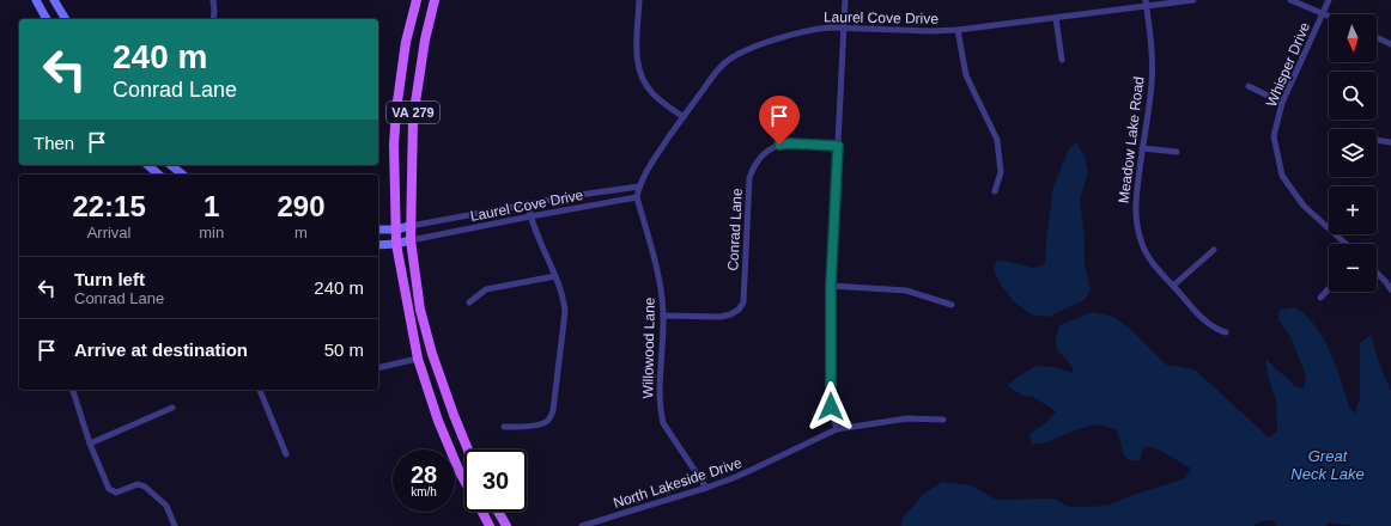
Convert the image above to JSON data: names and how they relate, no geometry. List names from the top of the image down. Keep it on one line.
{"streets":{"main road":["VA 279"],"street":["Laurel Cove Drive","Whisper Drive","Meadow Lake Road","Conrad Lane","Willowood Lane","North Lakeside Drive"]},"crossings":[["Laurel Cove Drive","VA 279"],["Laurel Cove Drive","Meadow Lake Road"],["Laurel Cove Drive","Willowood Lane"],["Conrad Lane","Willowood Lane"],["Willowood Lane","North Lakeside Drive"]],"water":["Great Neck Lake"],"north":"bottom","page":{"map_buttons":["+","−"],"turn":["240 m","Conrad Lane"],"then":"Then","eta":["22:15","Arrival","1","min","290","m"],"list":[{"name":"Turn left","note":"Conrad Lane","value":"240 m"},{"name":"Arrive at destination","value":"50 m"}],"speed":"28 km/h","limit":"30"}}
